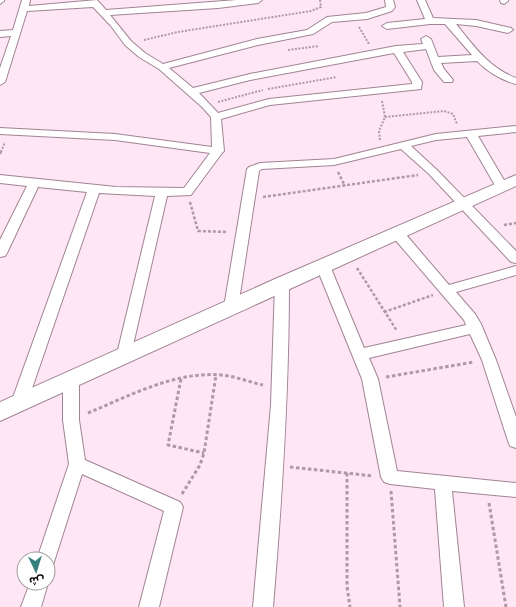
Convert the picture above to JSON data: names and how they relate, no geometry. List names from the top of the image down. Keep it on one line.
{"north":"bottom"}
